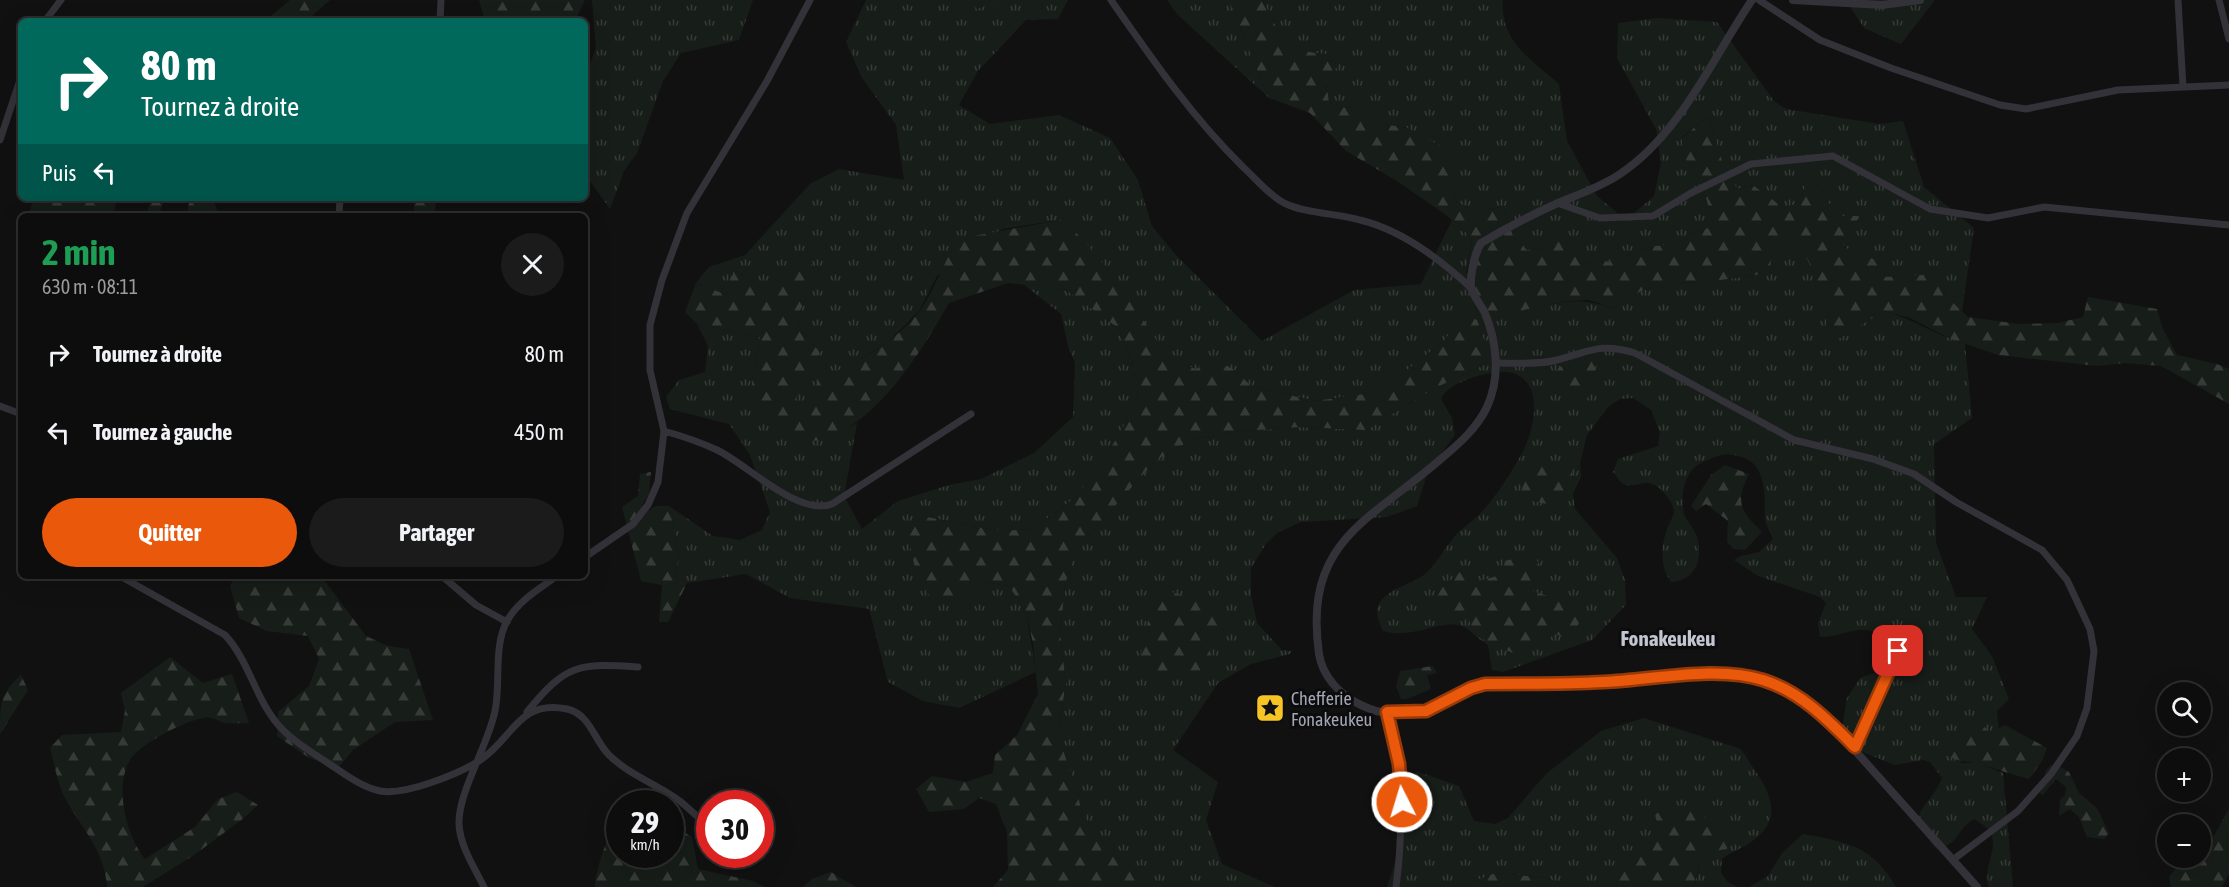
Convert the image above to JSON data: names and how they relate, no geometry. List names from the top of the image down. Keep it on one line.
{"districts":["Fonakeukeu"],"places":{"place":["Chefferie Fonakeukeu"]},"page":{"turn":["80 m","Tournez à droite"],"then":"Puis","heading":["2 min","630 m · 08:11"],"list":[{"name":"Tournez à droite","value":"80 m"},{"name":"Tournez à gauche","value":"450 m"}],"buttons":["Quitter","Partager"],"map_buttons":["+","−"],"speed":"29 km/h","limit":"30"}}
